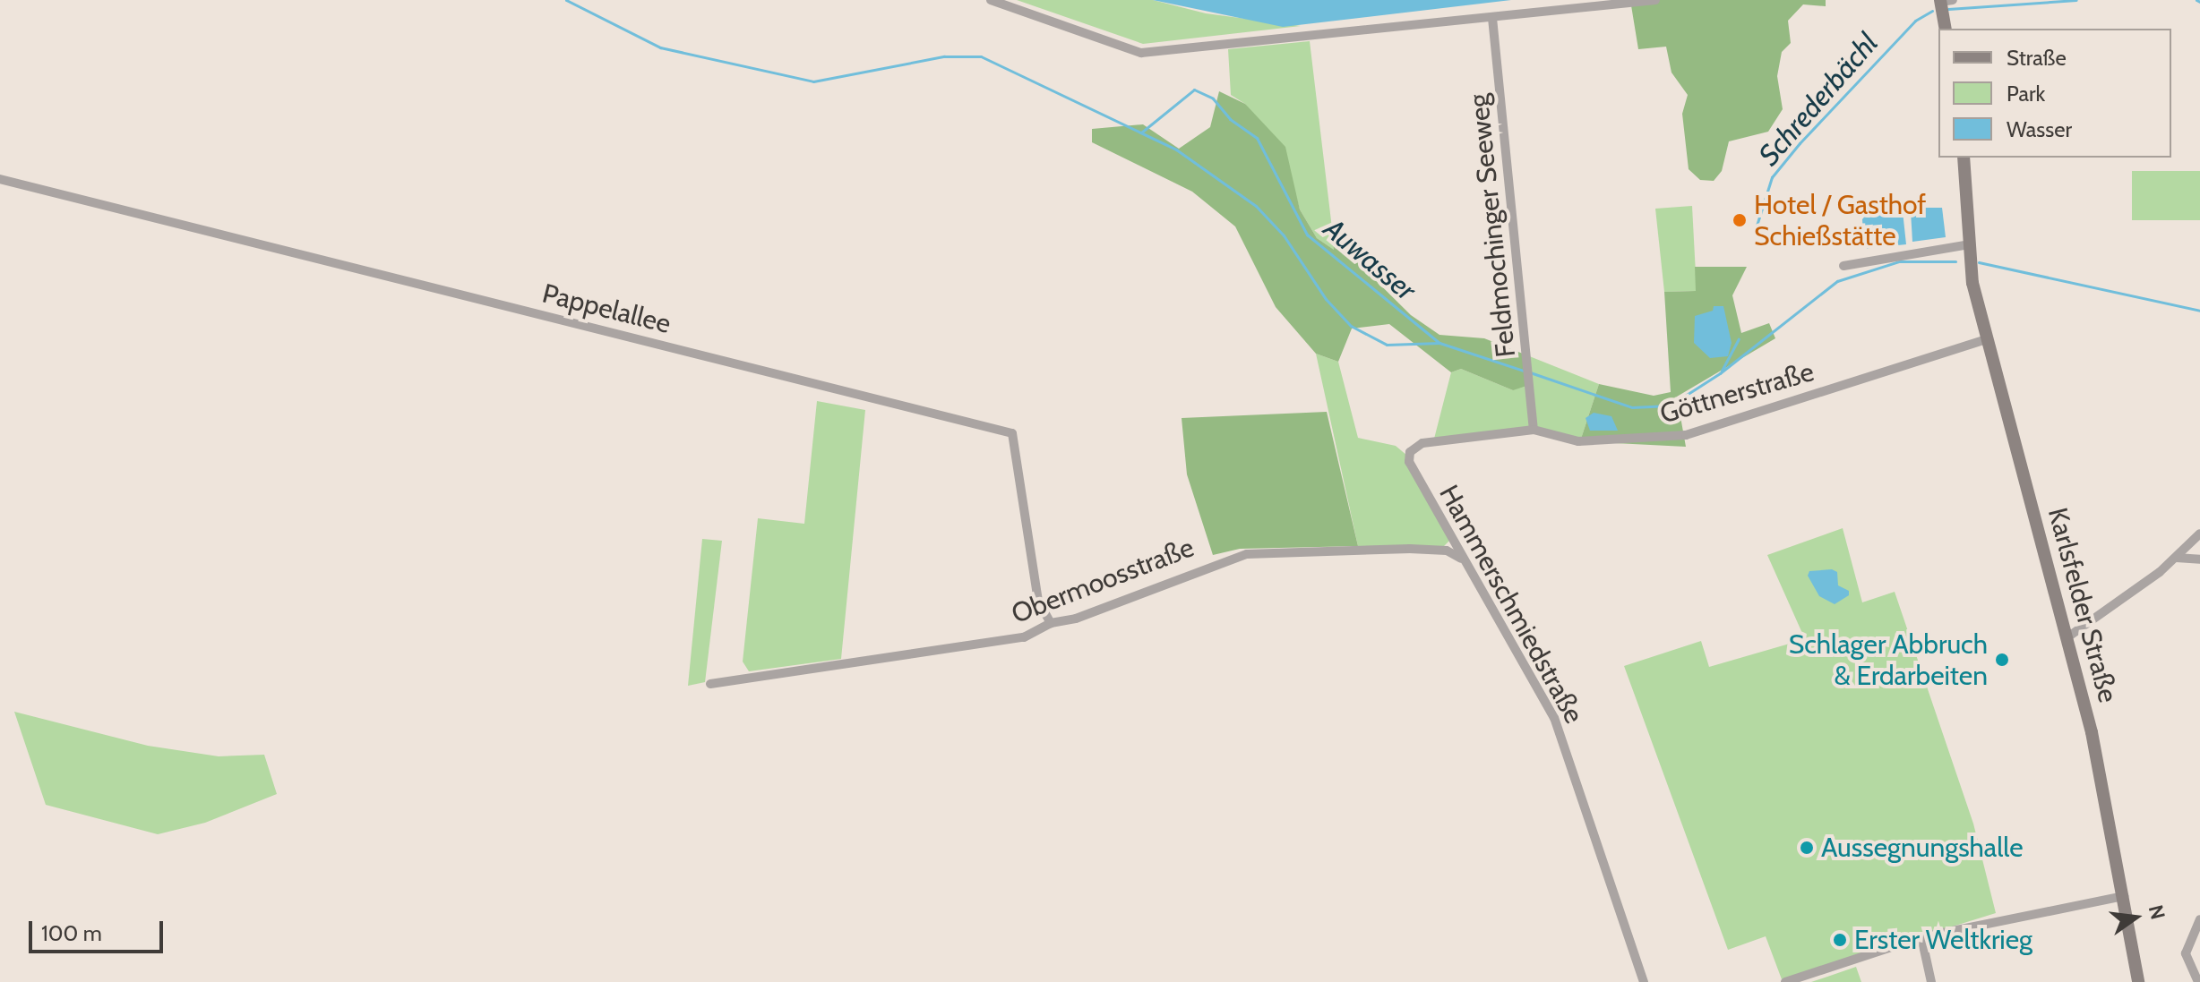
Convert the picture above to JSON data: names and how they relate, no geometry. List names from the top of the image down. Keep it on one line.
{"streets":{"street":["Feldmochinger Seeweg","Pappelallee","Göttnerstraße","Obermoosstraße","Hammerschmiedstraße","Karlsfelder Straße"]},"crossings":[["Feldmochinger Seeweg","Göttnerstraße"],["Pappelallee","Obermoosstraße"],["Göttnerstraße","Hammerschmiedstraße"],["Göttnerstraße","Karlsfelder Straße"],["Obermoosstraße","Hammerschmiedstraße"]],"water":["Schrederbächl","Auwasser"],"places":["Hotel / Gasthof Schießstätte","Schlager Abbruch & Erdarbeiten","Aussegnungshalle","Erster Weltkrieg"],"legend":["Straße","Park","Wasser"],"scale_bar":"100 m","north":"right"}
